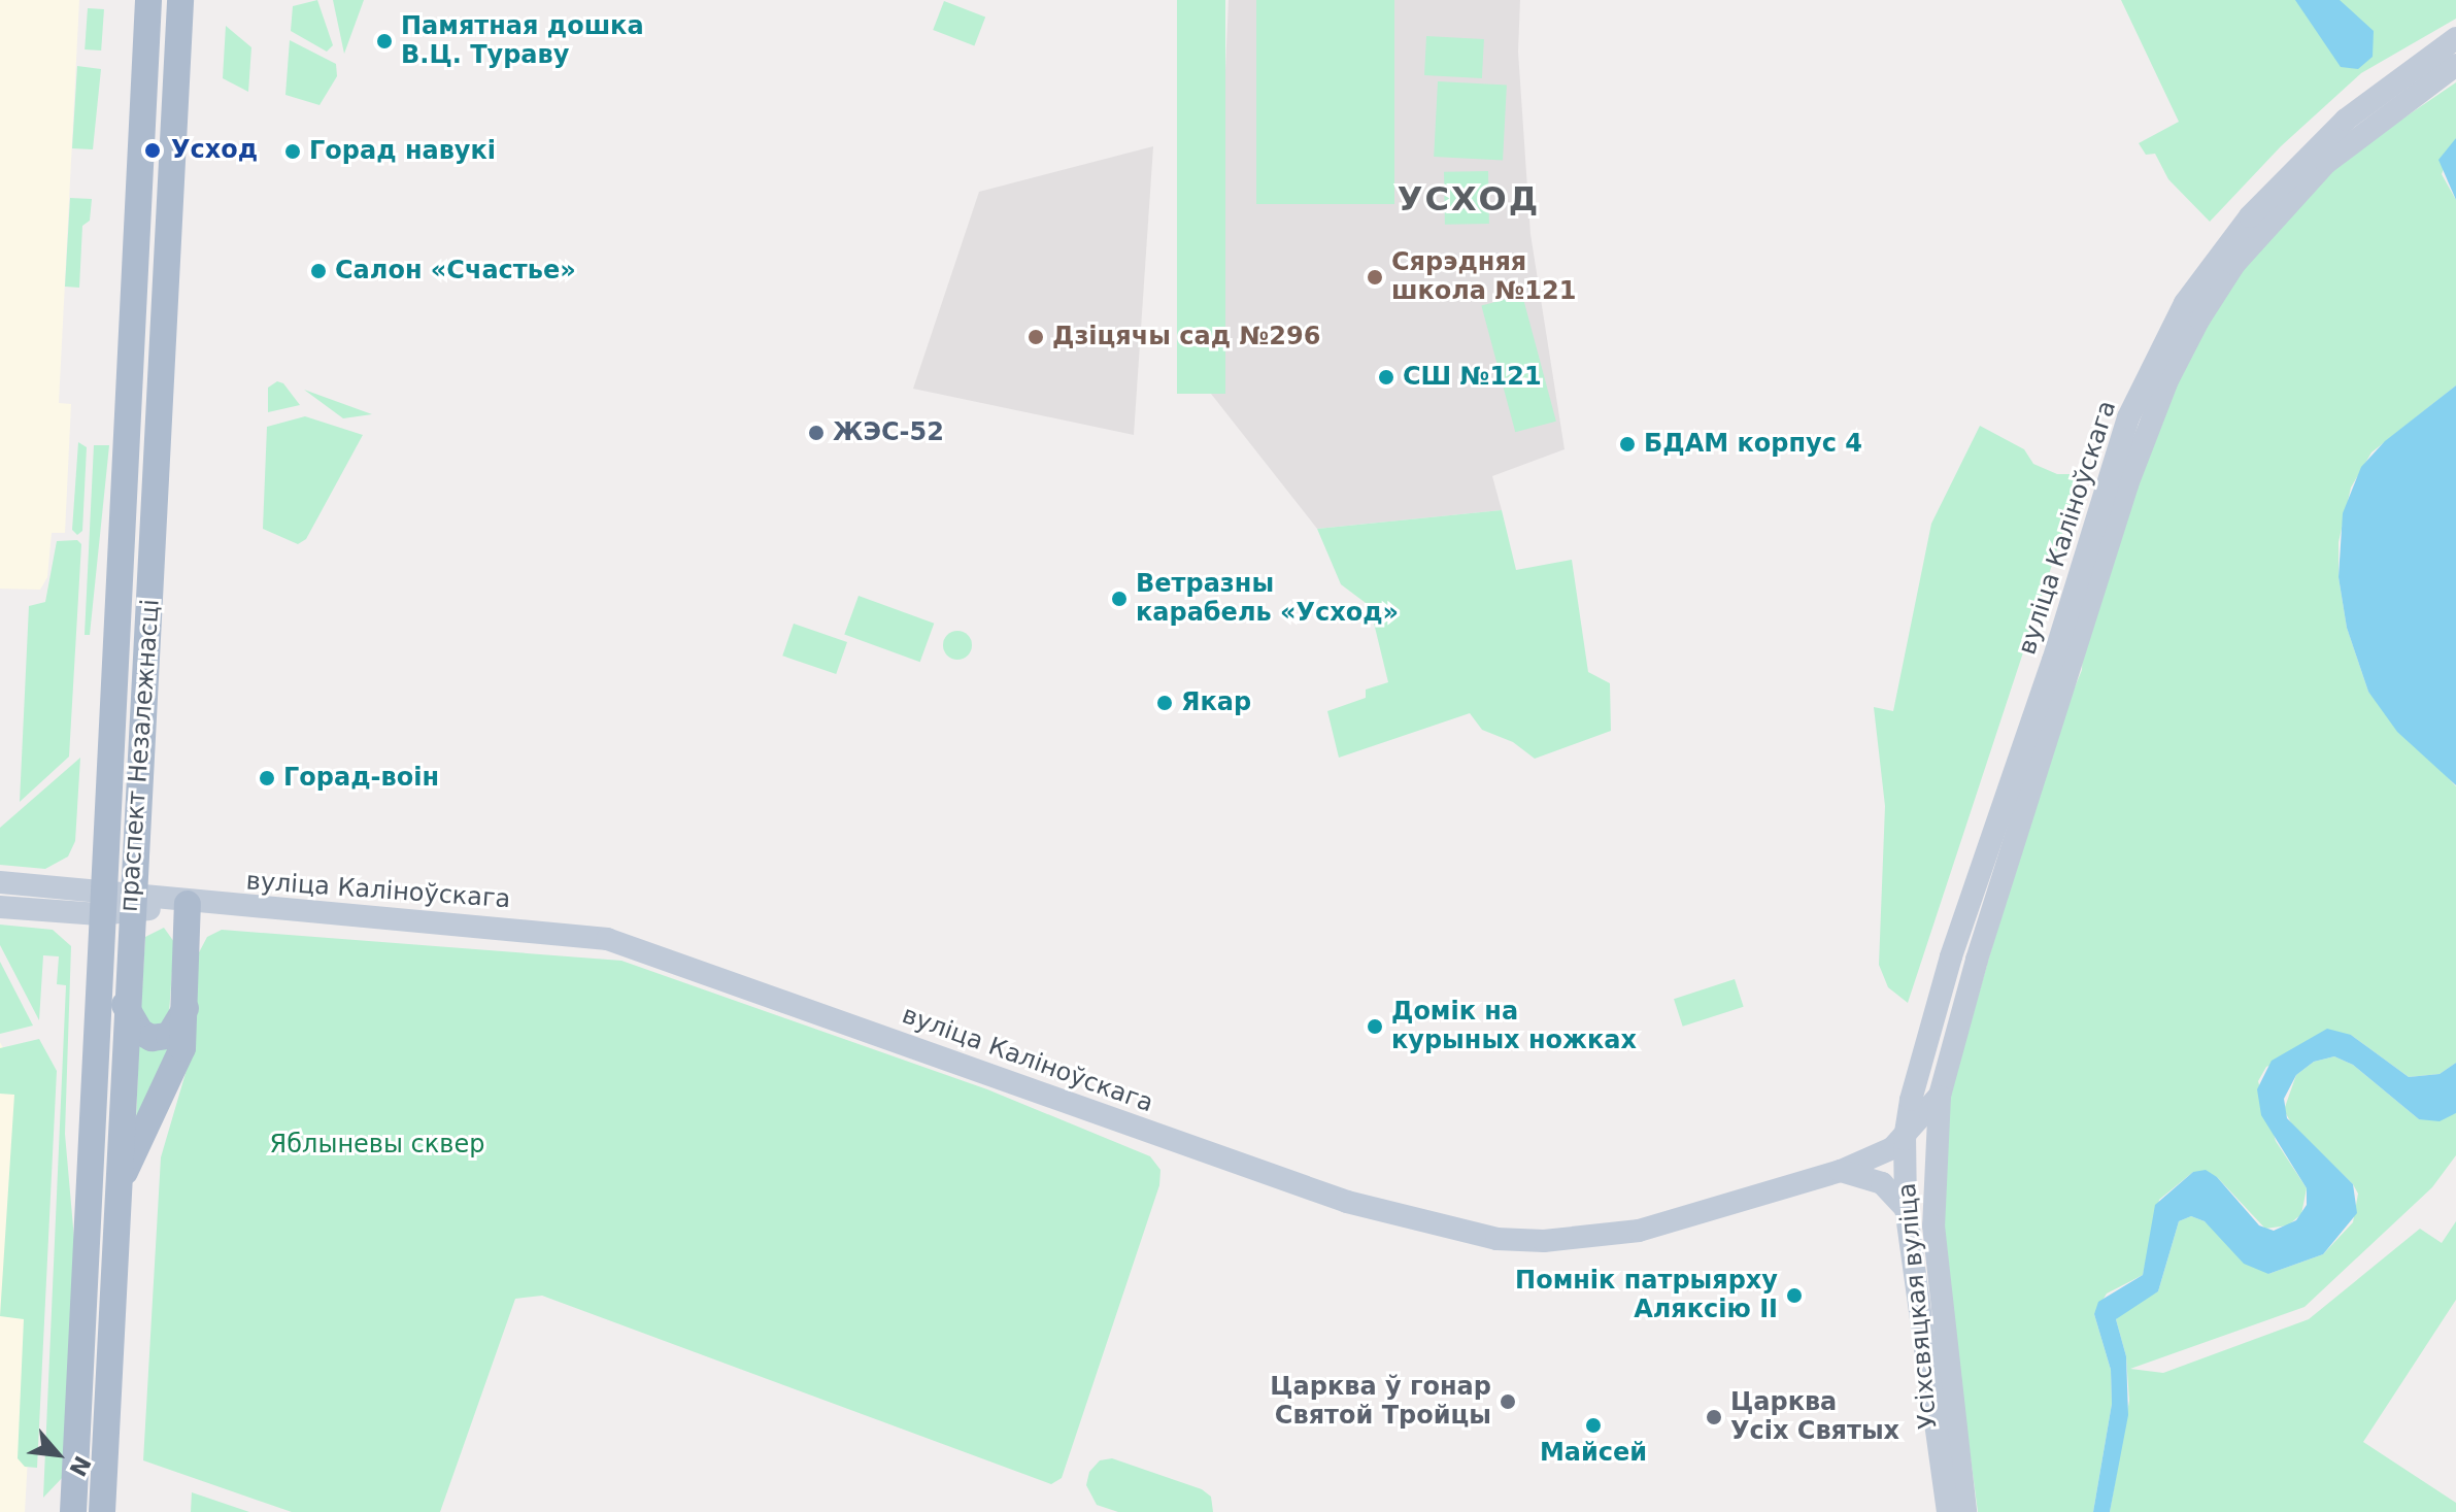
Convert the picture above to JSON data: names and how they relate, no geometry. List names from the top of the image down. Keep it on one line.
{"streets":{"main road":["вуліца Каліноўскага","праспект Незалежнасці","Усіхсвяцкая вуліца"]},"crossings":[["вуліца Каліноўскага","праспект Незалежнасці"],["вуліца Каліноўскага","Усіхсвяцкая вуліца"]],"districts":["УСХОД"],"parks":["Яблыневы сквер"],"places":["Памятная дошка В.Ц. Тураву","Усход","Горад навукі","Салон «Счастье»","Сярэдняя школа №121","Дзіцячы сад №296","СШ №121","ЖЭС-52","БДАМ корпус 4","Ветразны карабель «Усход»","Якар","Горад-воін","Домік на курыных ножках","Помнік патрыярху Аляксію II","Царква ў гонар Святой Тройцы","Царква Усіх Святых","Майсей"],"north":"bottom right"}
